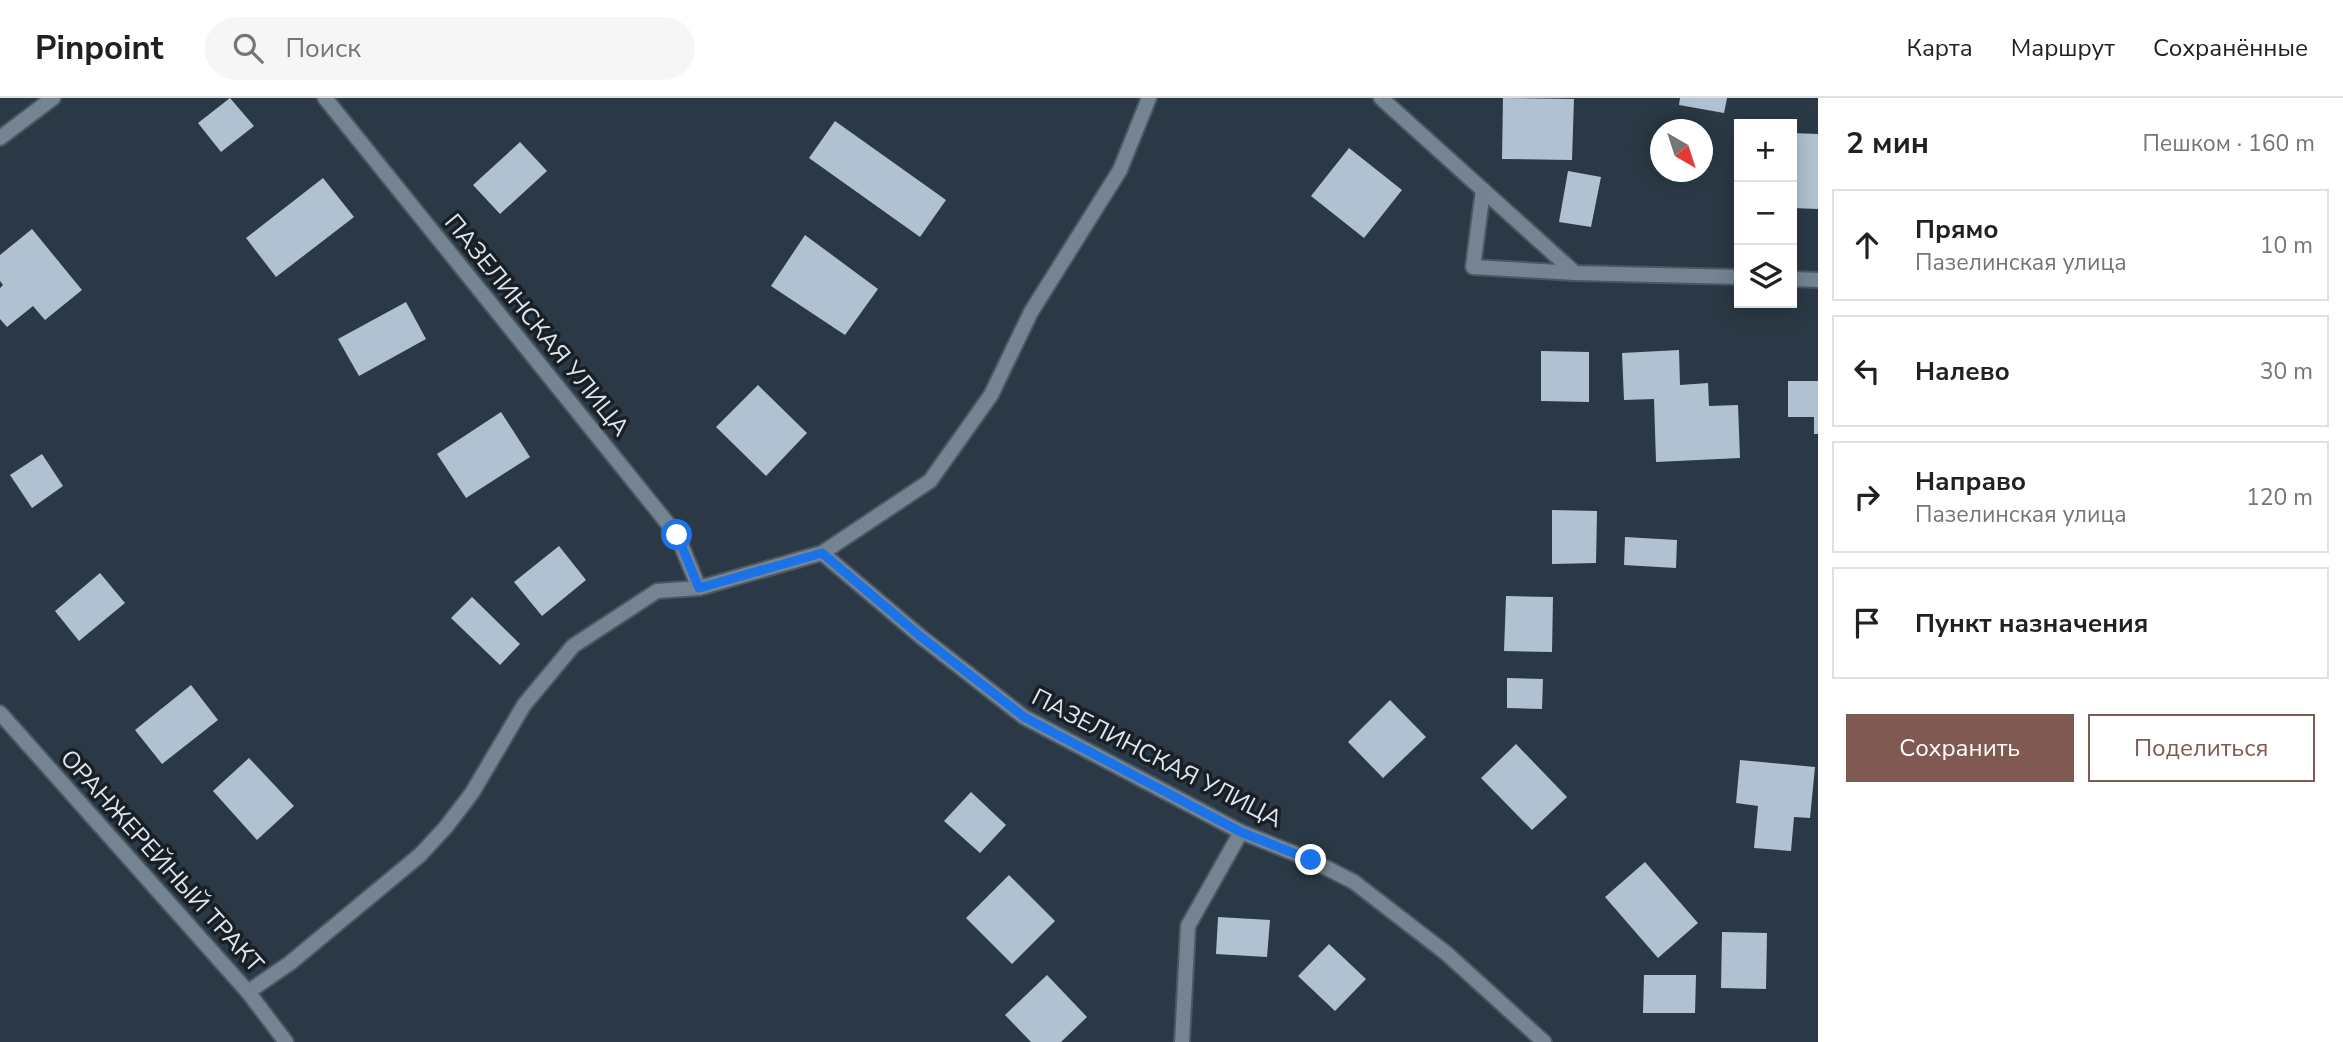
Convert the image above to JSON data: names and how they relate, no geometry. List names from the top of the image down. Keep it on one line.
{"streets":{"street":["ПАЗЕЛИНСКАЯ УЛИЦА","ОРАНЖЕРЕЙНЫЙ ТРАКТ"]},"north":"bottom right","page":{"header":"Pinpoint","search":"Поиск","nav":["Карта","Маршрут","Сохранённые"],"heading":["2 мин","Пешком · 160 m"],"map_buttons":["+","−"],"list":[["Прямо","Пазелинская улица","10 m"],["Налево","30 m"],["Направо","Пазелинская улица","120 m"],"Пункт назначения"],"buttons":["Сохранить","Поделиться"]}}
